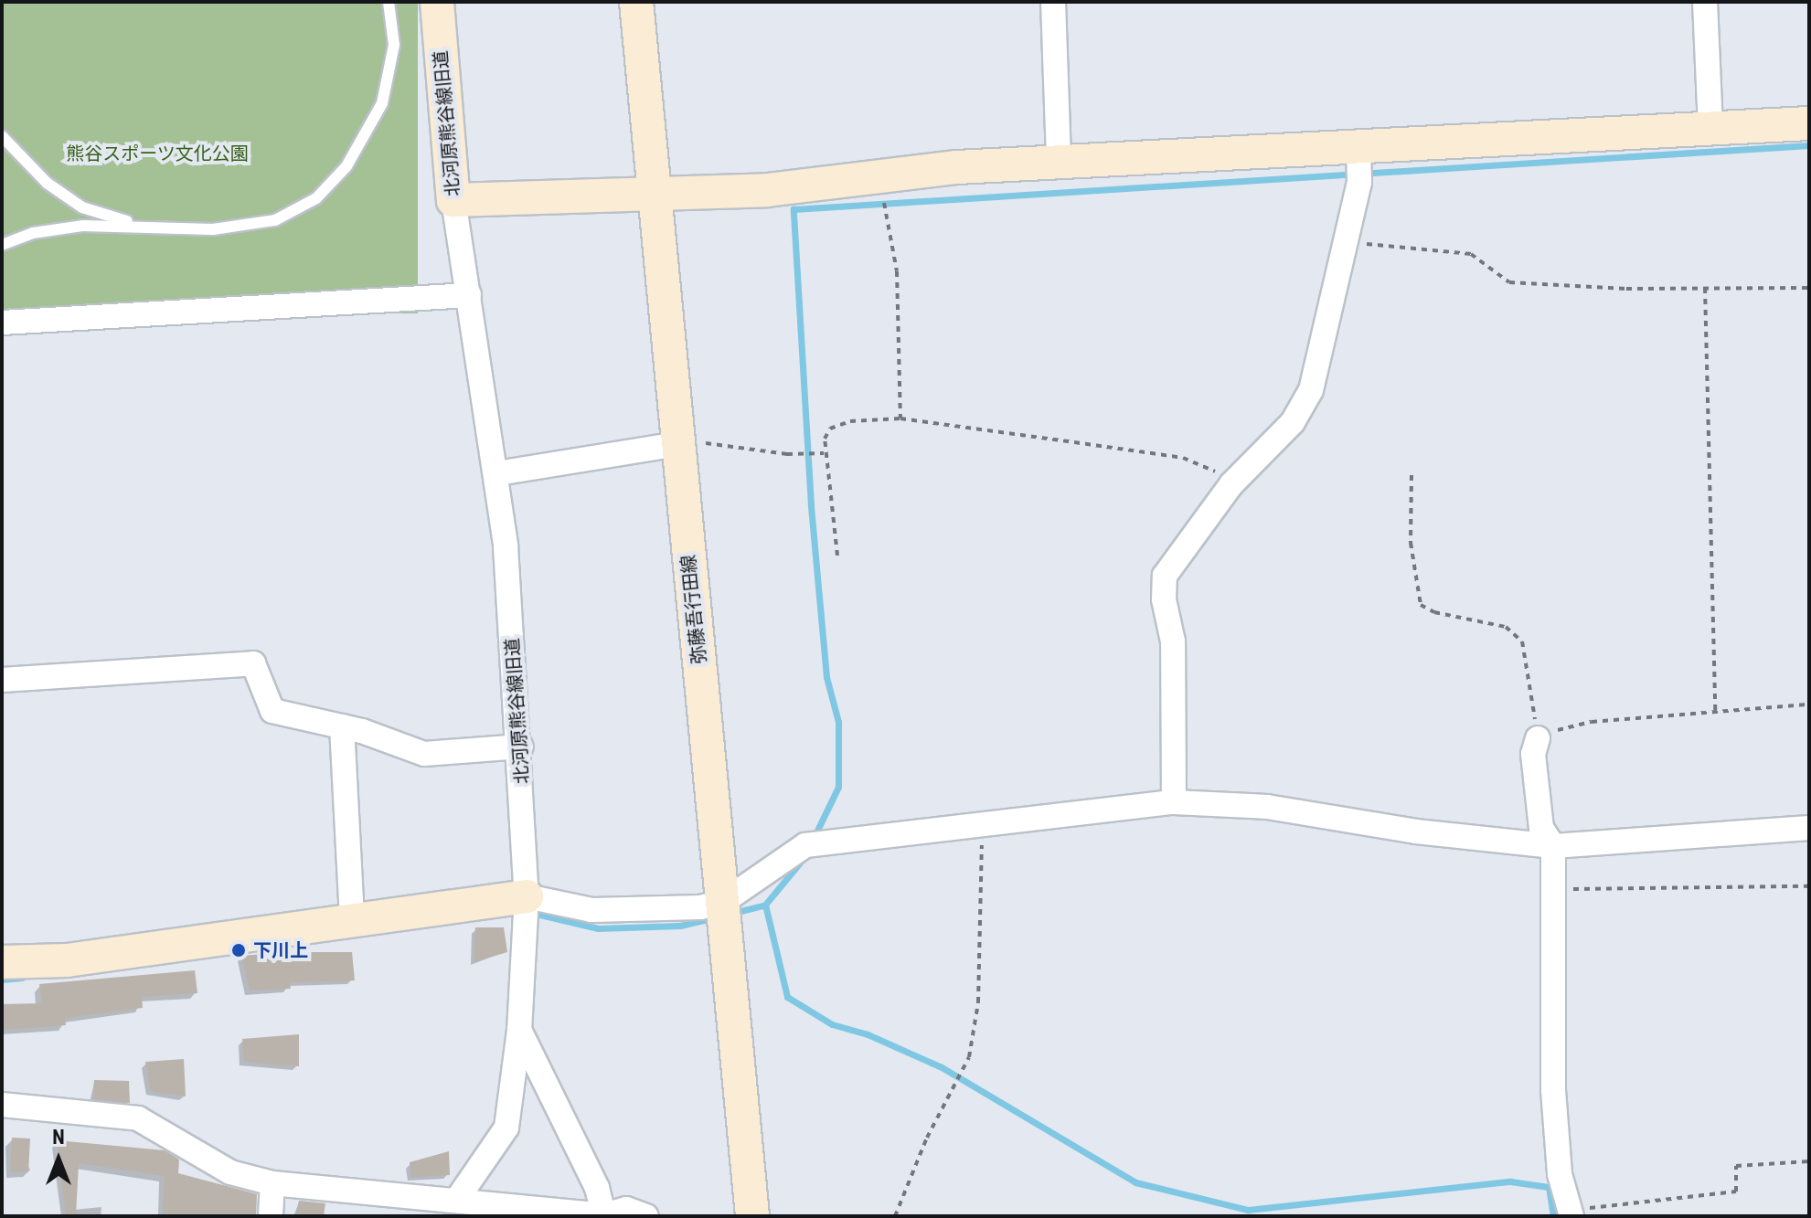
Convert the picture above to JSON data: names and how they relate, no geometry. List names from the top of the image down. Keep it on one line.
{"streets":{"street":["北河原熊谷線旧道","弥藤吾行田線"]},"parks":["熊谷スポーツ文化公園"],"places":["下川上"],"north":"top"}
